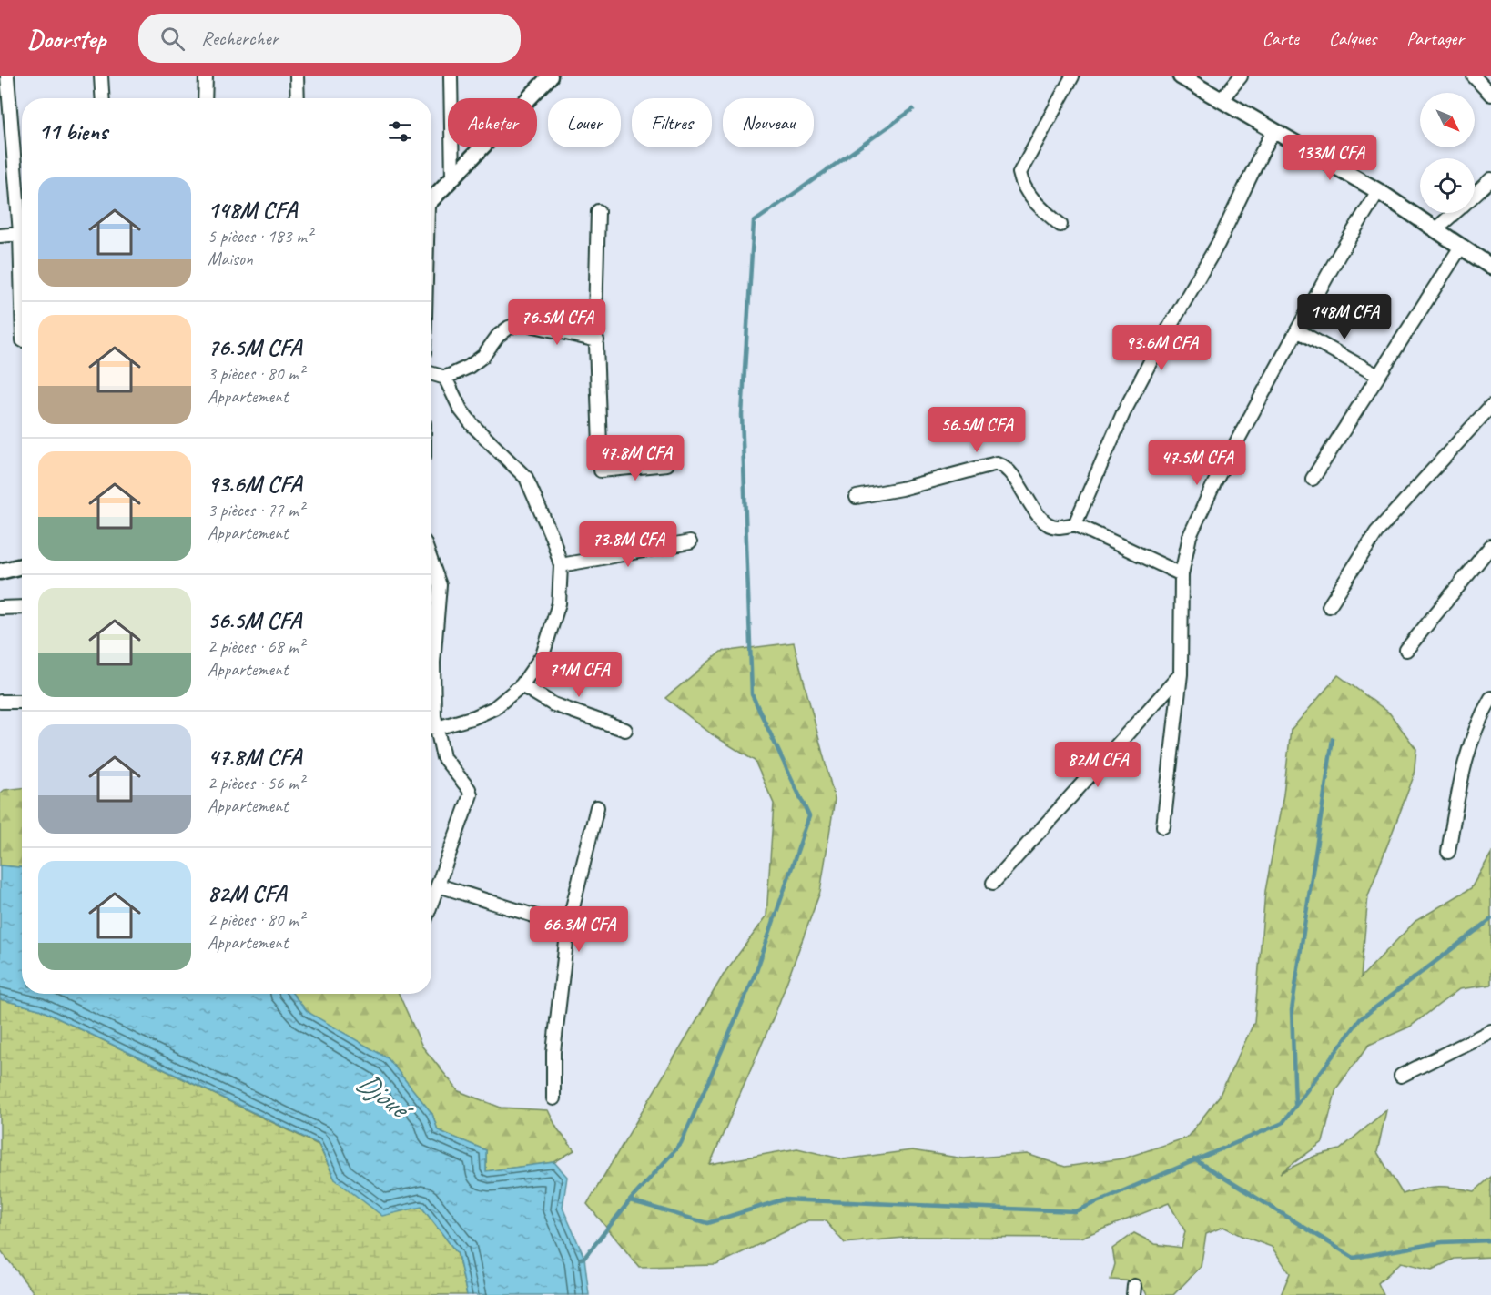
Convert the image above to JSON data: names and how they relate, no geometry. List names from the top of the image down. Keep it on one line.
{"water":["Djoué"],"north":"bottom right","page":{"header":"Doorstep","search":"Rechercher","nav":["Carte","Calques","Partager"],"chip":["Acheter","Louer","Filtres","Nouveau"],"heading":"11 biens","price":["133M CFA","148M CFA","76.5M CFA","93.6M CFA","56.5M CFA","47.8M CFA","47.5M CFA","73.8M CFA","71M CFA","82M CFA","66.3M CFA"],"list":[{"name":"148M CFA","note":"5 pièces · 183 m² · Maison"},{"name":"76.5M CFA","note":"3 pièces · 80 m² · Appartement"},{"name":"93.6M CFA","note":"3 pièces · 77 m² · Appartement"},{"name":"56.5M CFA","note":"2 pièces · 68 m² · Appartement"},{"name":"47.8M CFA","note":"2 pièces · 56 m² · Appartement"},{"name":"82M CFA","note":"2 pièces · 80 m² · Appartement"}]}}
